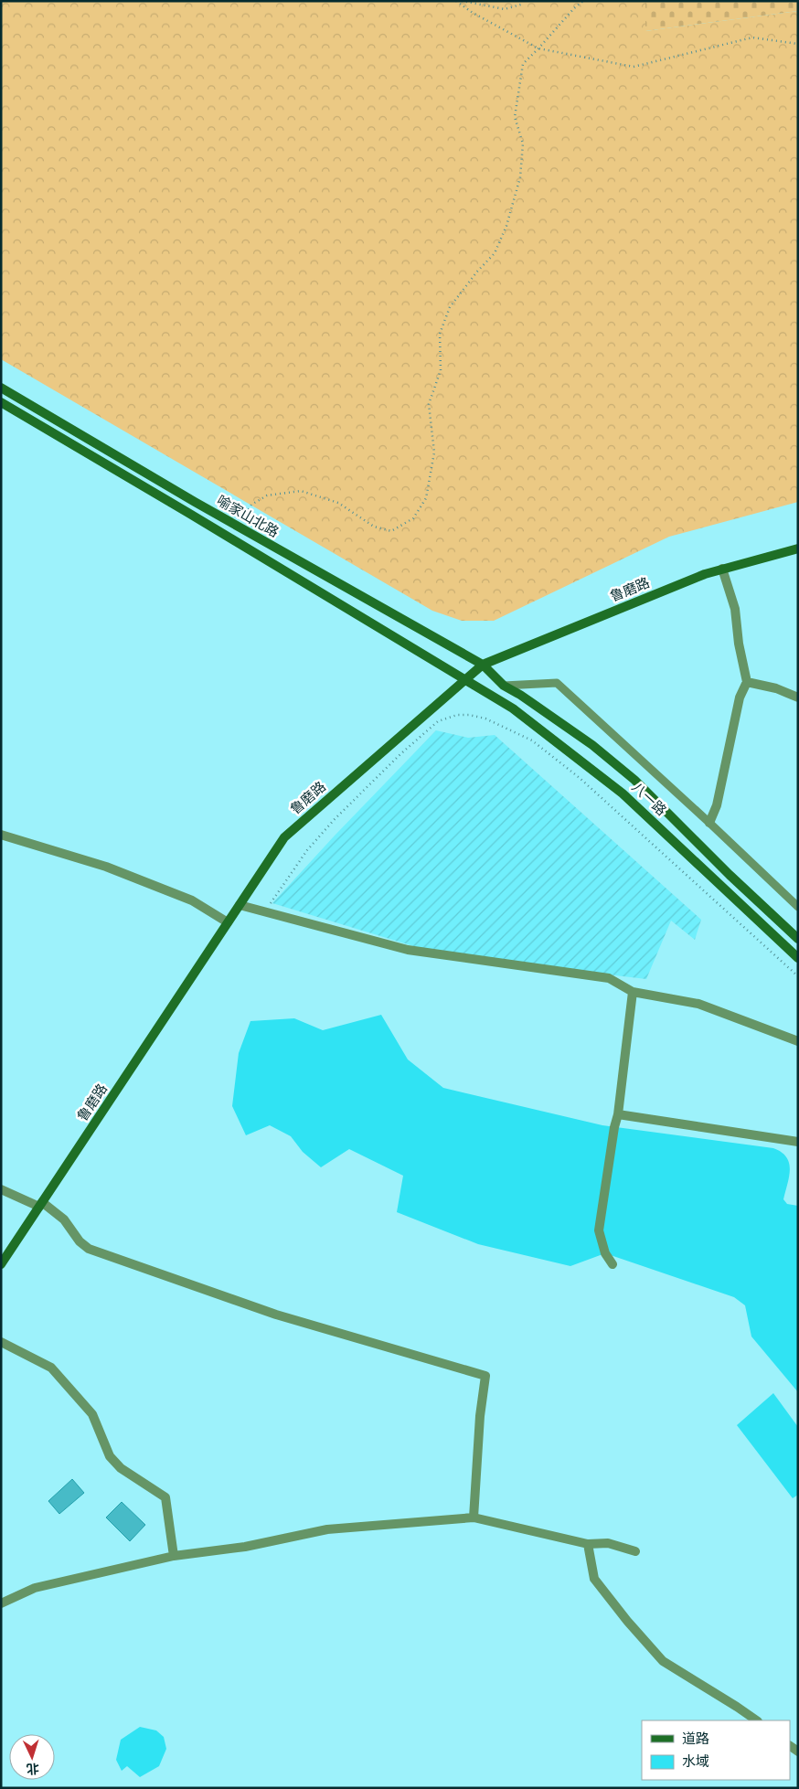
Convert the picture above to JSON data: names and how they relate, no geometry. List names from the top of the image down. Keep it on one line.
{"streets":{"main road":["喻家山北路","鲁磨路","八一路"]},"crossings":[["喻家山北路","鲁磨路"],["喻家山北路","八一路"],["鲁磨路","八一路"]],"legend":["道路","水域"],"north":"bottom"}
